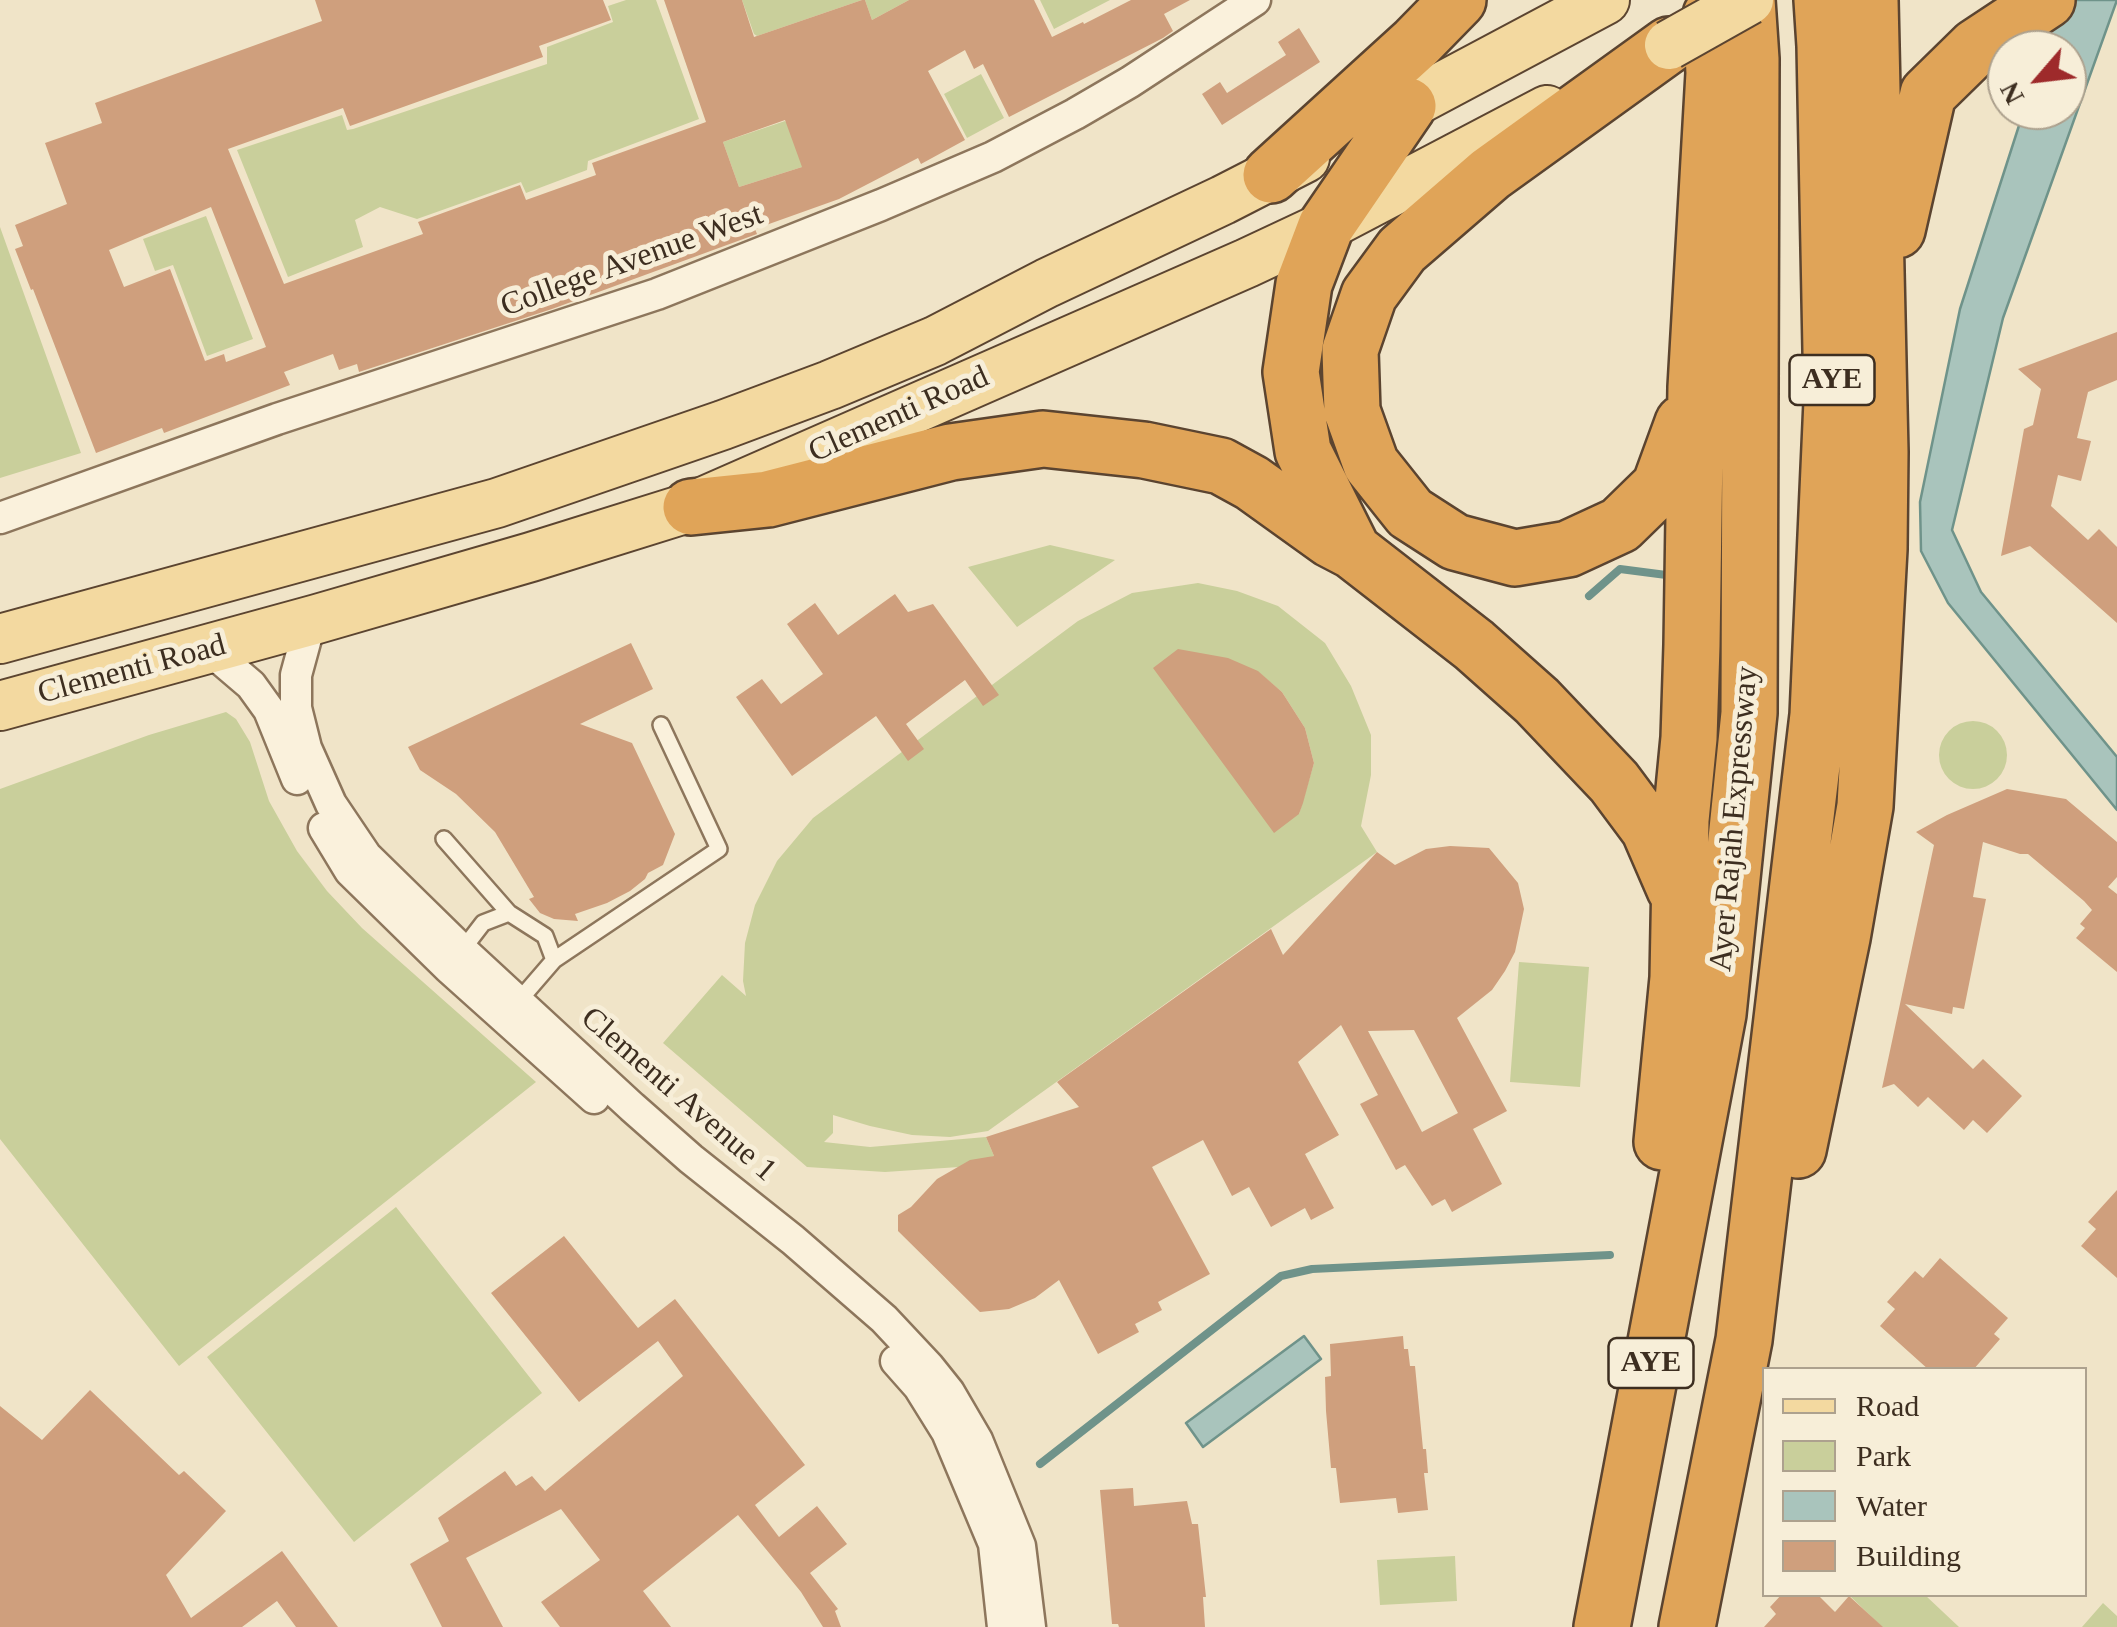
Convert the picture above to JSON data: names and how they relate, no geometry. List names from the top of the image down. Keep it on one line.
{"streets":{"highway":["AYE","Ayer Rajah Expressway"],"main road":["Clementi Road"],"street":["College Avenue West","Clementi Avenue 1"]},"crossings":[["Clementi Road","Ayer Rajah Expressway"],["Clementi Road","Clementi Avenue 1"]],"legend":["Road","Park","Water","Building"],"north":"bottom left"}
